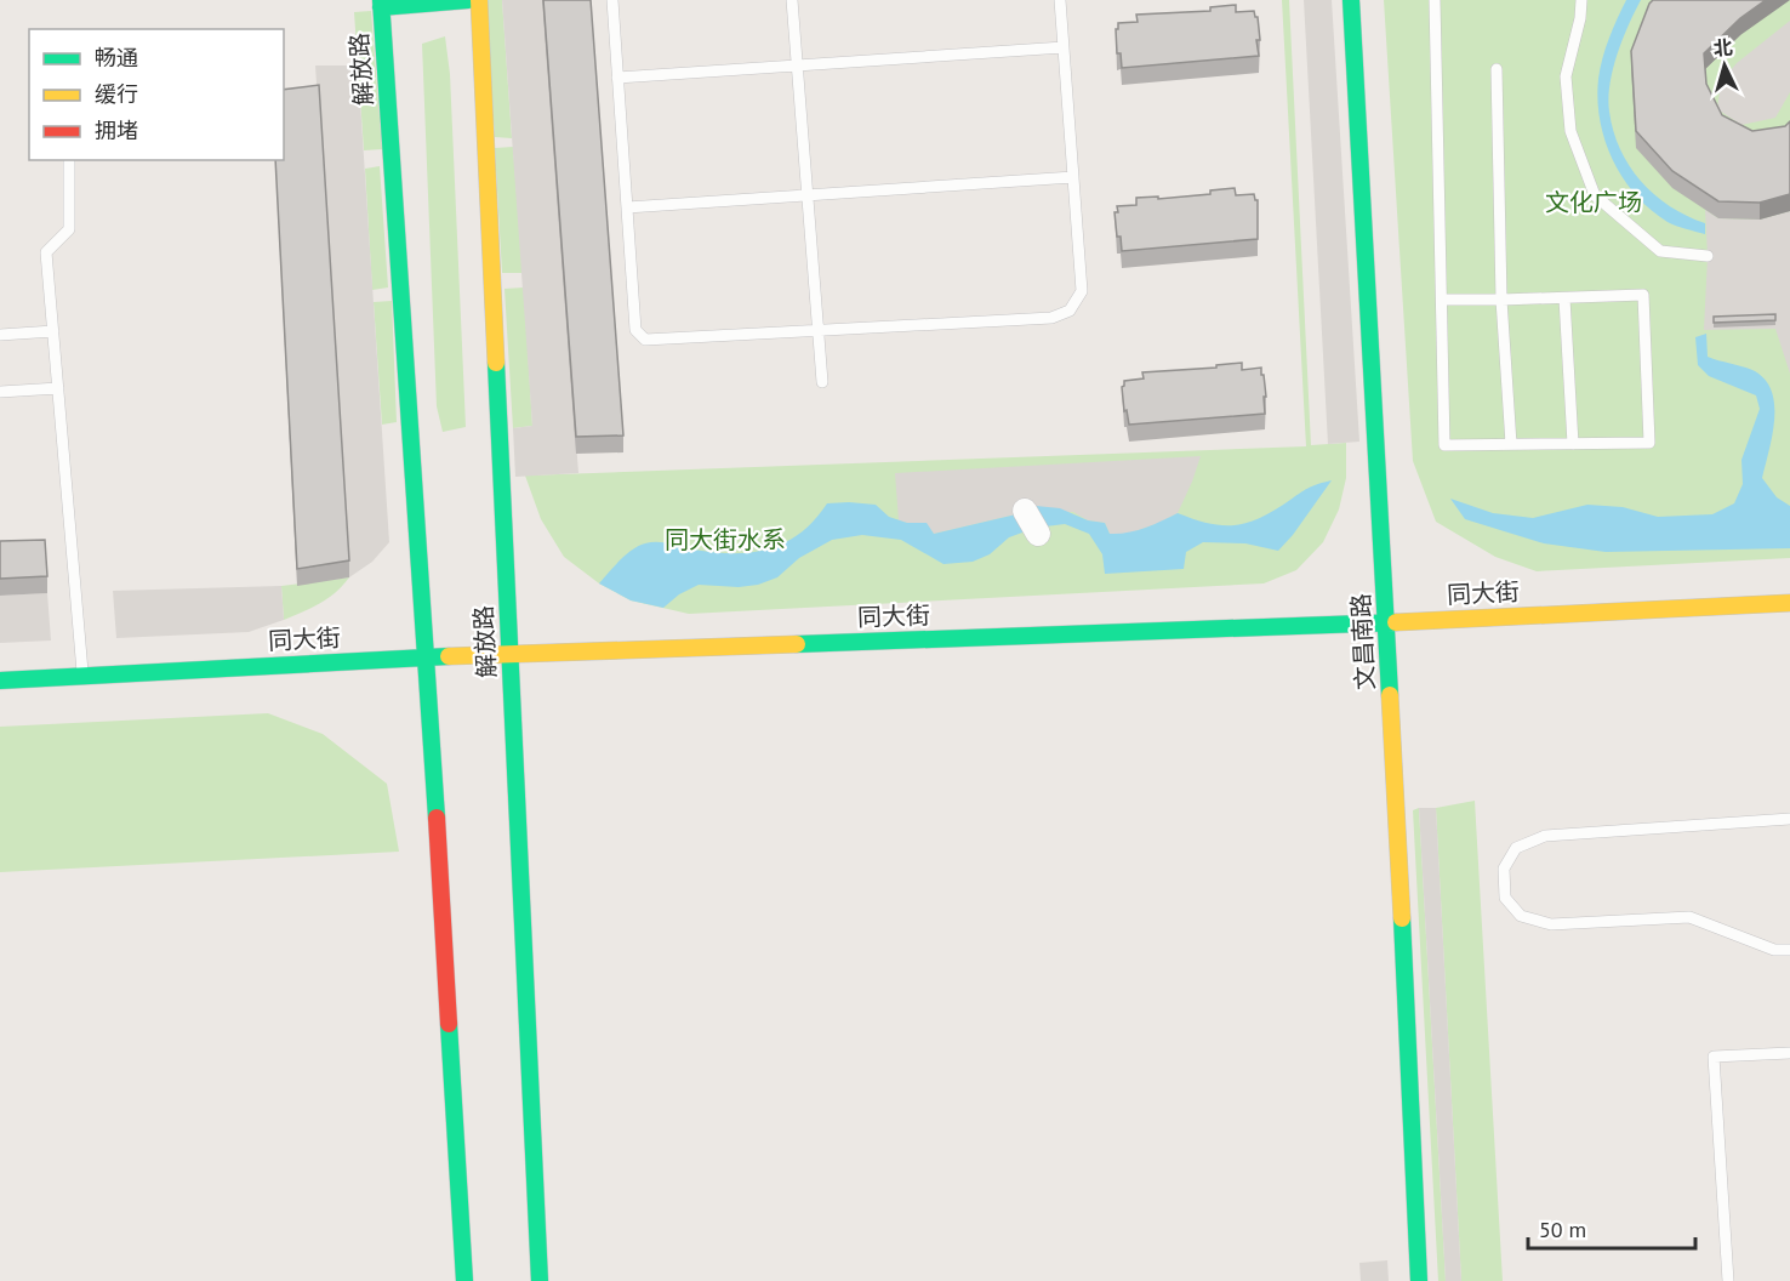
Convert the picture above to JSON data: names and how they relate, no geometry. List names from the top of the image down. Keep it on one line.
{"streets":{"street":["解放路","同大街","文昌南路"]},"crossings":[["解放路","同大街"],["同大街","文昌南路"]],"parks":["文化广场","同大街水系"],"legend":["畅通","缓行","拥堵"],"scale_bar":"50 m","north":"top"}
